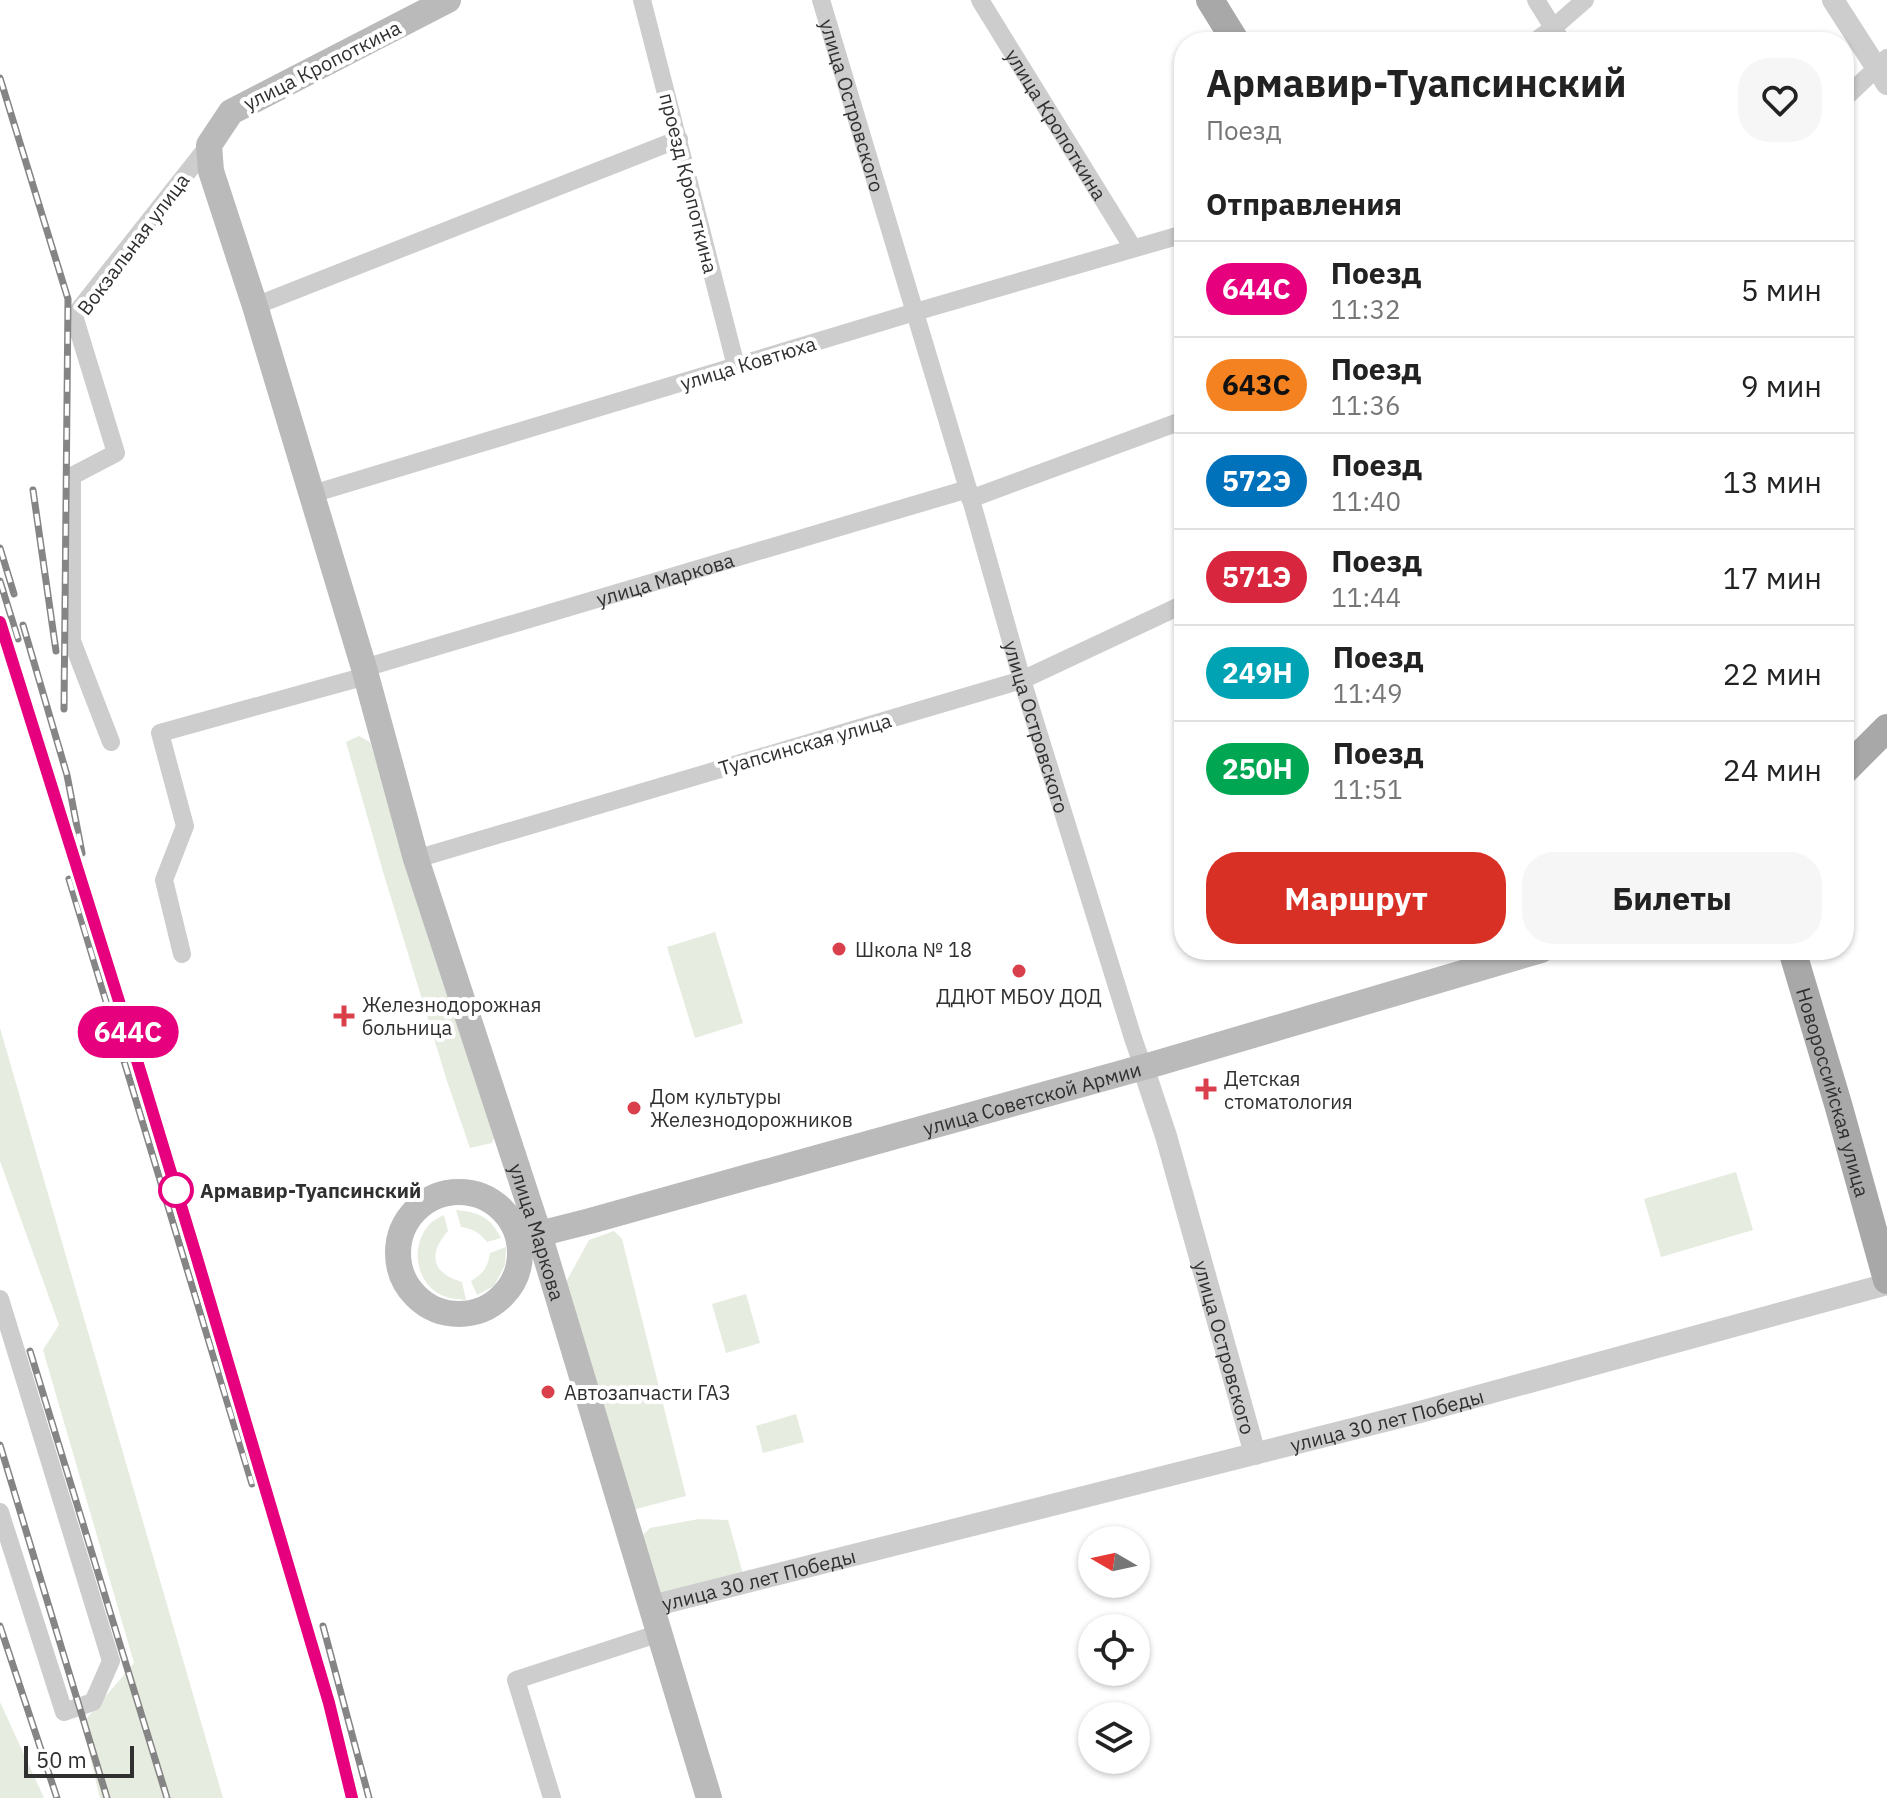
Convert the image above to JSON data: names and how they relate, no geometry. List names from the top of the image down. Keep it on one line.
{"streets":{"main road":["улица Кропоткина","улица Маркова","Новороссийская улица","улица Советской Армии"],"street":["улица Островского","проезд Кропоткина","Вокзальная улица","улица Ковтюха","Туапсинская улица","улица 30 лет Победы"]},"crossings":[["улица Кропоткина","Вокзальная улица"],["улица Кропоткина","улица Ковтюха"],["улица Кропоткина","улица Маркова"],["улица Островского","улица Ковтюха"],["улица Островского","улица Маркова"],["улица Островского","Туапсинская улица"],["улица Островского","улица Советской Армии"],["улица Островского","улица 30 лет Победы"],["проезд Кропоткина","улица Ковтюха"],["Вокзальная улица","улица Маркова"],["улица Ковтюха","улица Маркова"],["улица Маркова","Туапсинская улица"],["улица Маркова","улица Советской Армии"],["улица Маркова","улица 30 лет Победы"],["Новороссийская улица","улица 30 лет Победы"]],"places":{"other":["Школа № 18","ДДЮТ МБОУ ДОД","Дом культуры Железнодорожников","Армавир-Туапсинский","Автозапчасти ГАЗ"],"health":["Железнодорожная больница","Детская стоматология"]},"scale_bar":"50 m","north":"left","page":{"on_map":"644С","heading":[["Армавир-Туапсинский","Поезд"],"Отправления"],"list":[{"mark":"644С","name":"Поезд","note":"11:32","value":"5 мин"},{"mark":"643С","name":"Поезд","note":"11:36","value":"9 мин"},{"mark":"572Э","name":"Поезд","note":"11:40","value":"13 мин"},{"mark":"571Э","name":"Поезд","note":"11:44","value":"17 мин"},{"mark":"249Н","name":"Поезд","note":"11:49","value":"22 мин"},{"mark":"250Н","name":"Поезд","note":"11:51","value":"24 мин"}],"buttons":["Маршрут","Билеты"],"scale":"50 m"}}
